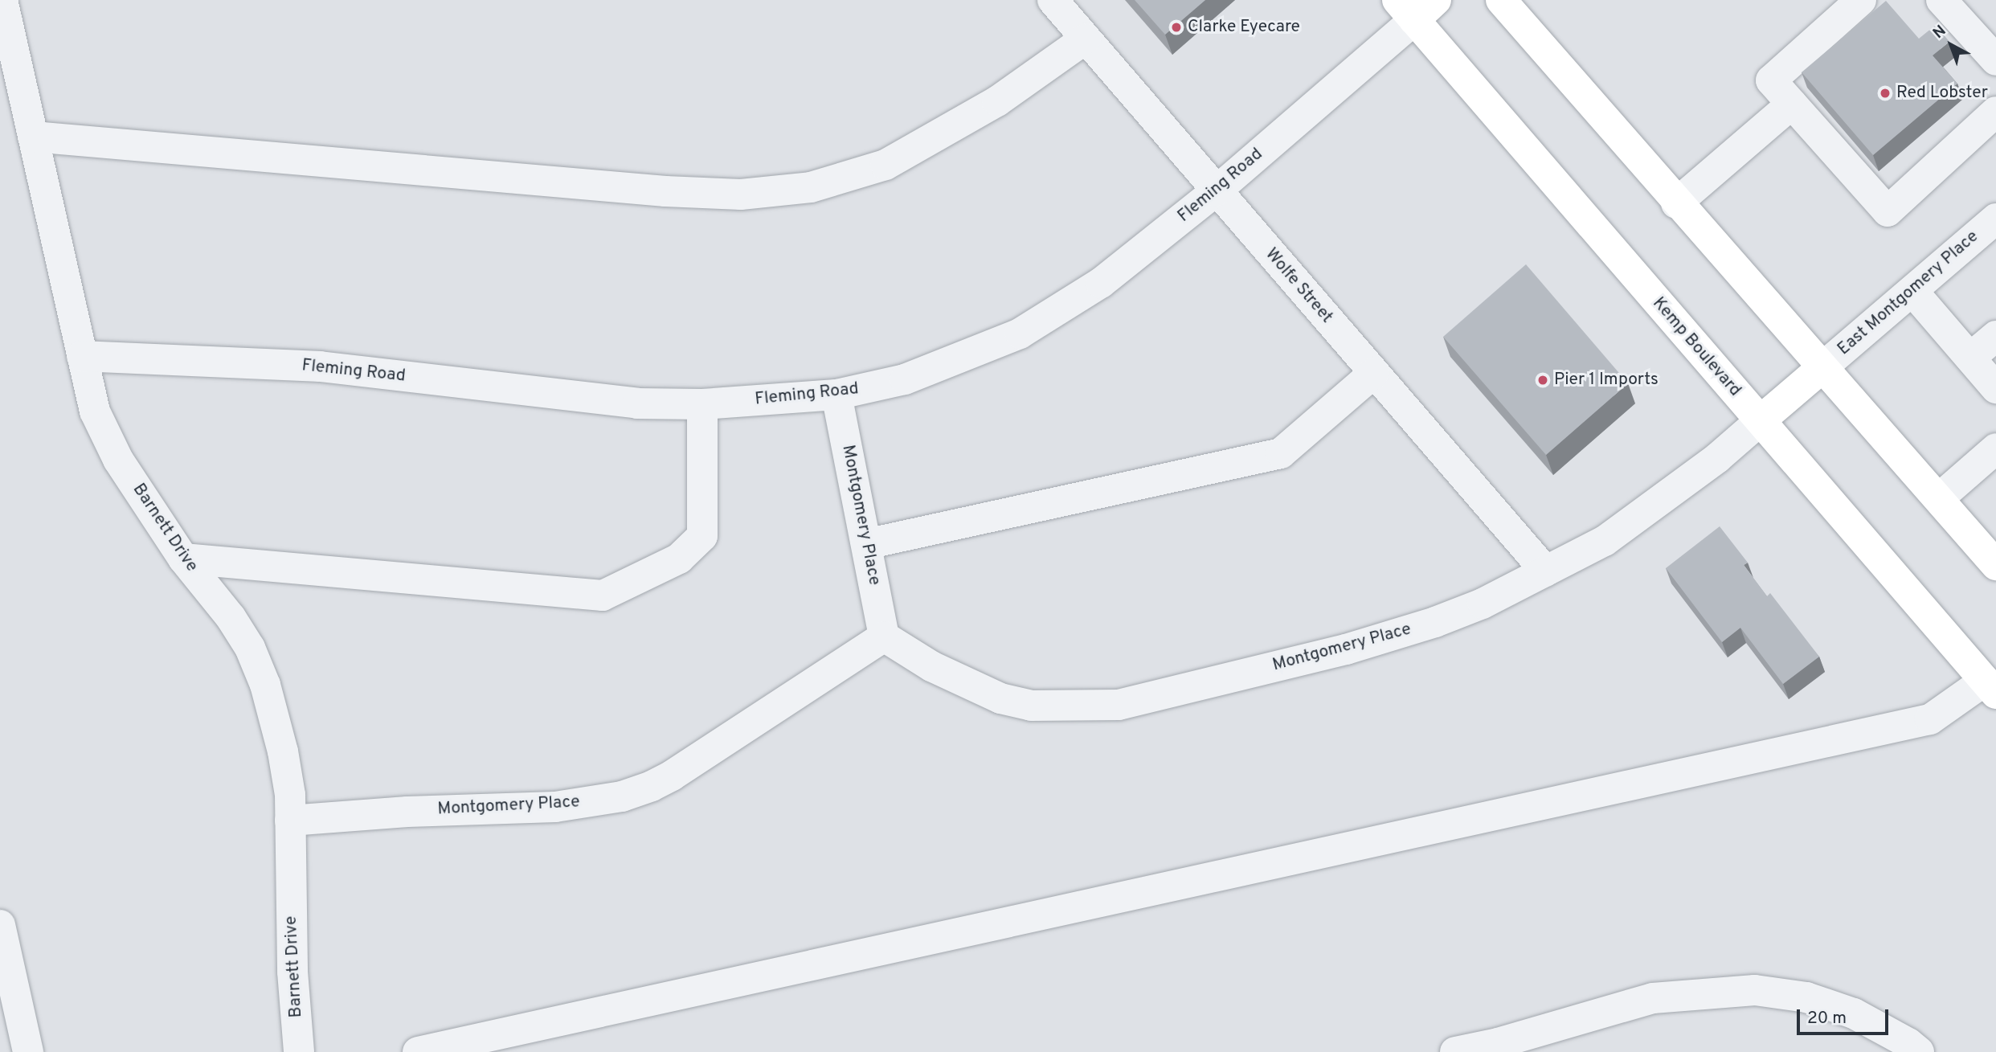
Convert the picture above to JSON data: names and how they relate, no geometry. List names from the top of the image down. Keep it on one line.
{"streets":{"main road":["Kemp Boulevard"],"street":["Fleming Road","Wolfe Street","East Montgomery Place","Montgomery Place","Barnett Drive"]},"crossings":[["Fleming Road","Wolfe Street"],["Fleming Road","Kemp Boulevard"],["Fleming Road","Montgomery Place"],["Fleming Road","Barnett Drive"],["Wolfe Street","Montgomery Place"],["Kemp Boulevard","Montgomery Place"],["Montgomery Place","Barnett Drive"]],"places":["Clarke Eyecare","Red Lobster","Pier 1 Imports"],"scale_bar":"20 m","north":"top left"}
